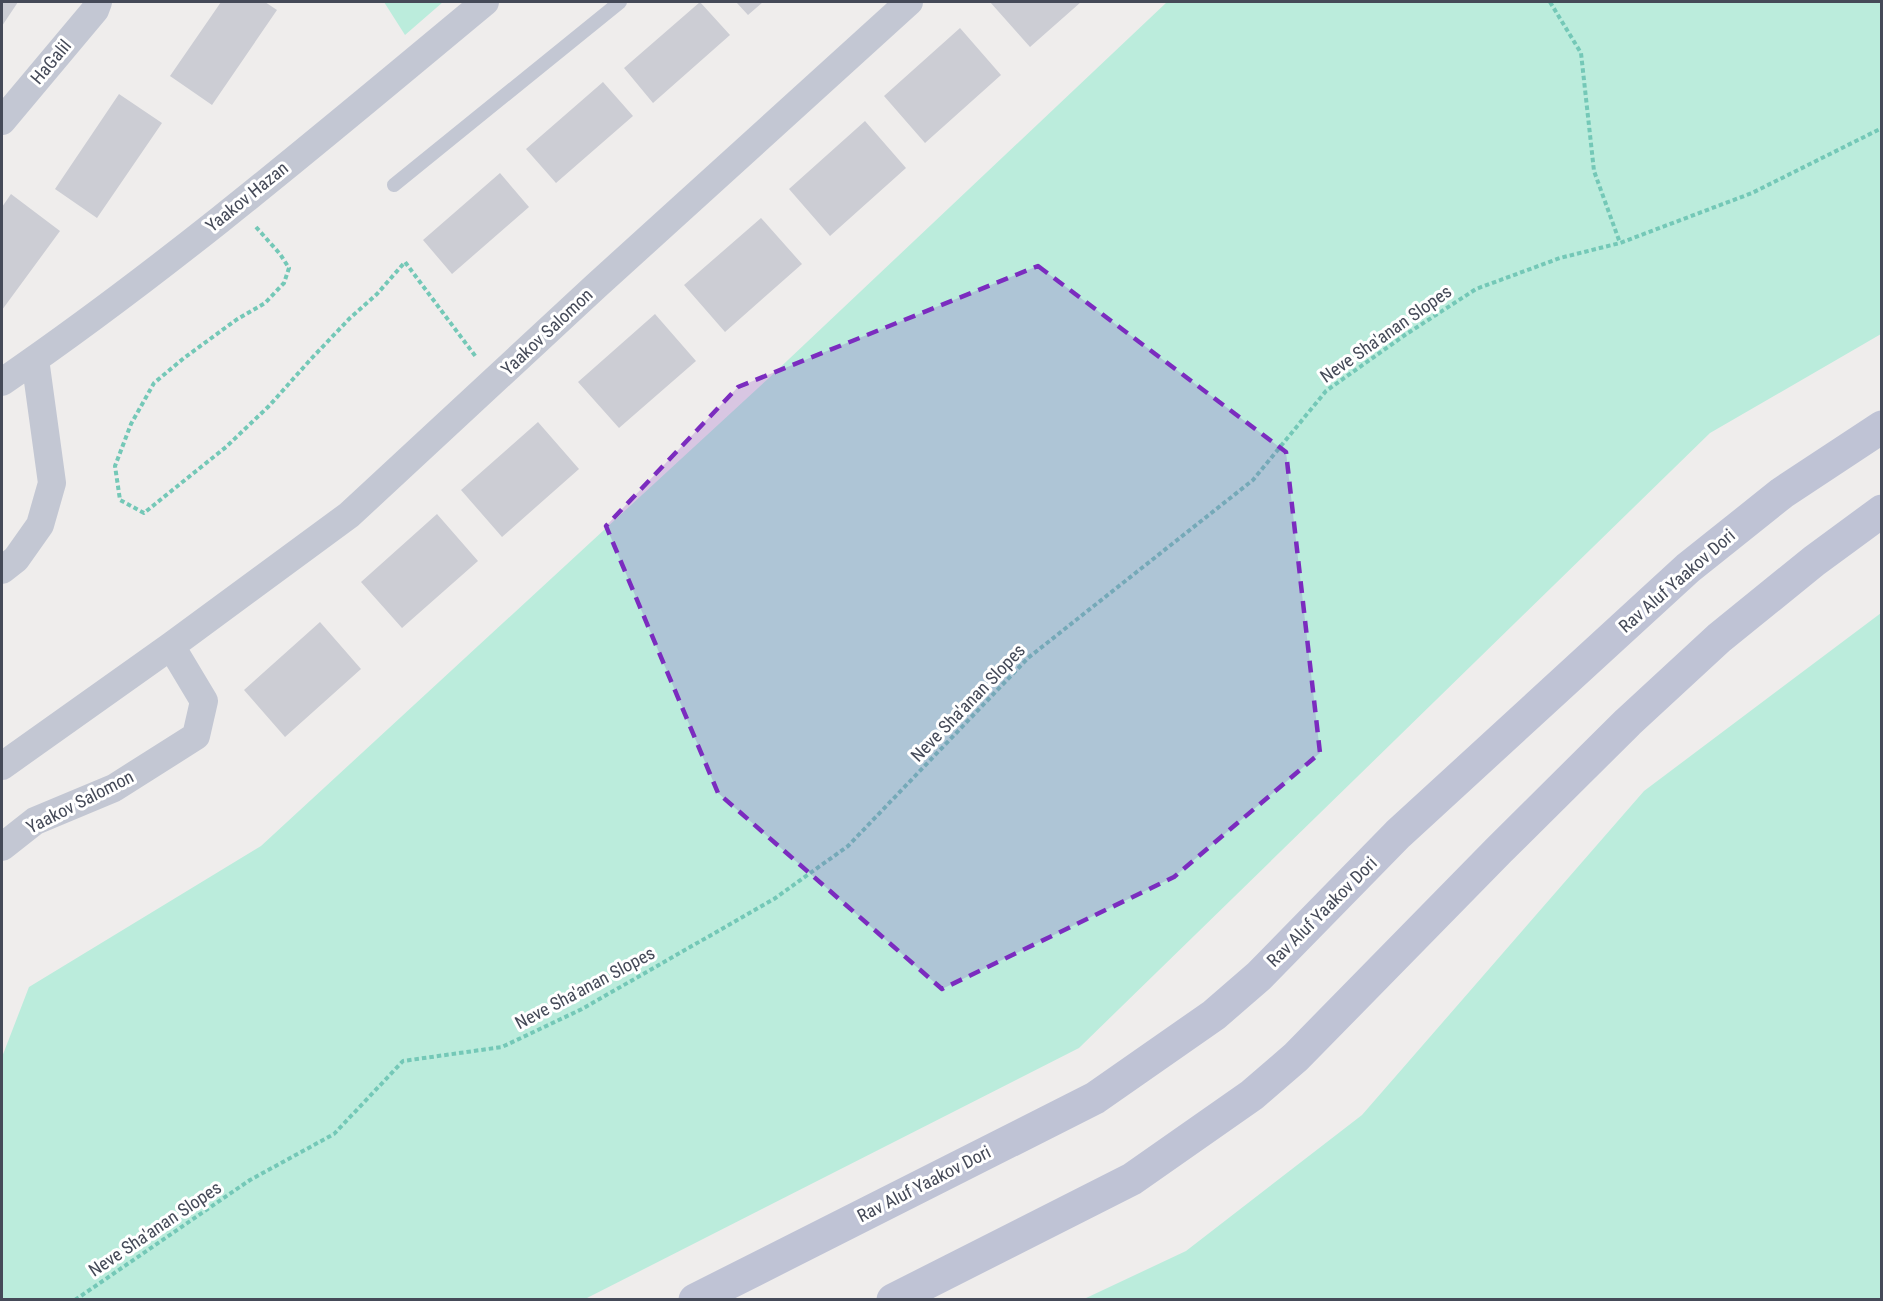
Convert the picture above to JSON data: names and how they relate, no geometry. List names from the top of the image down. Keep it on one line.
{"streets":{"main road":["Rav Aluf Yaakov Dori"],"street":["HaGalil","Yaakov Hazan","Yaakov Salomon"],"path":["Neve Sha'anan Slopes"]}}
